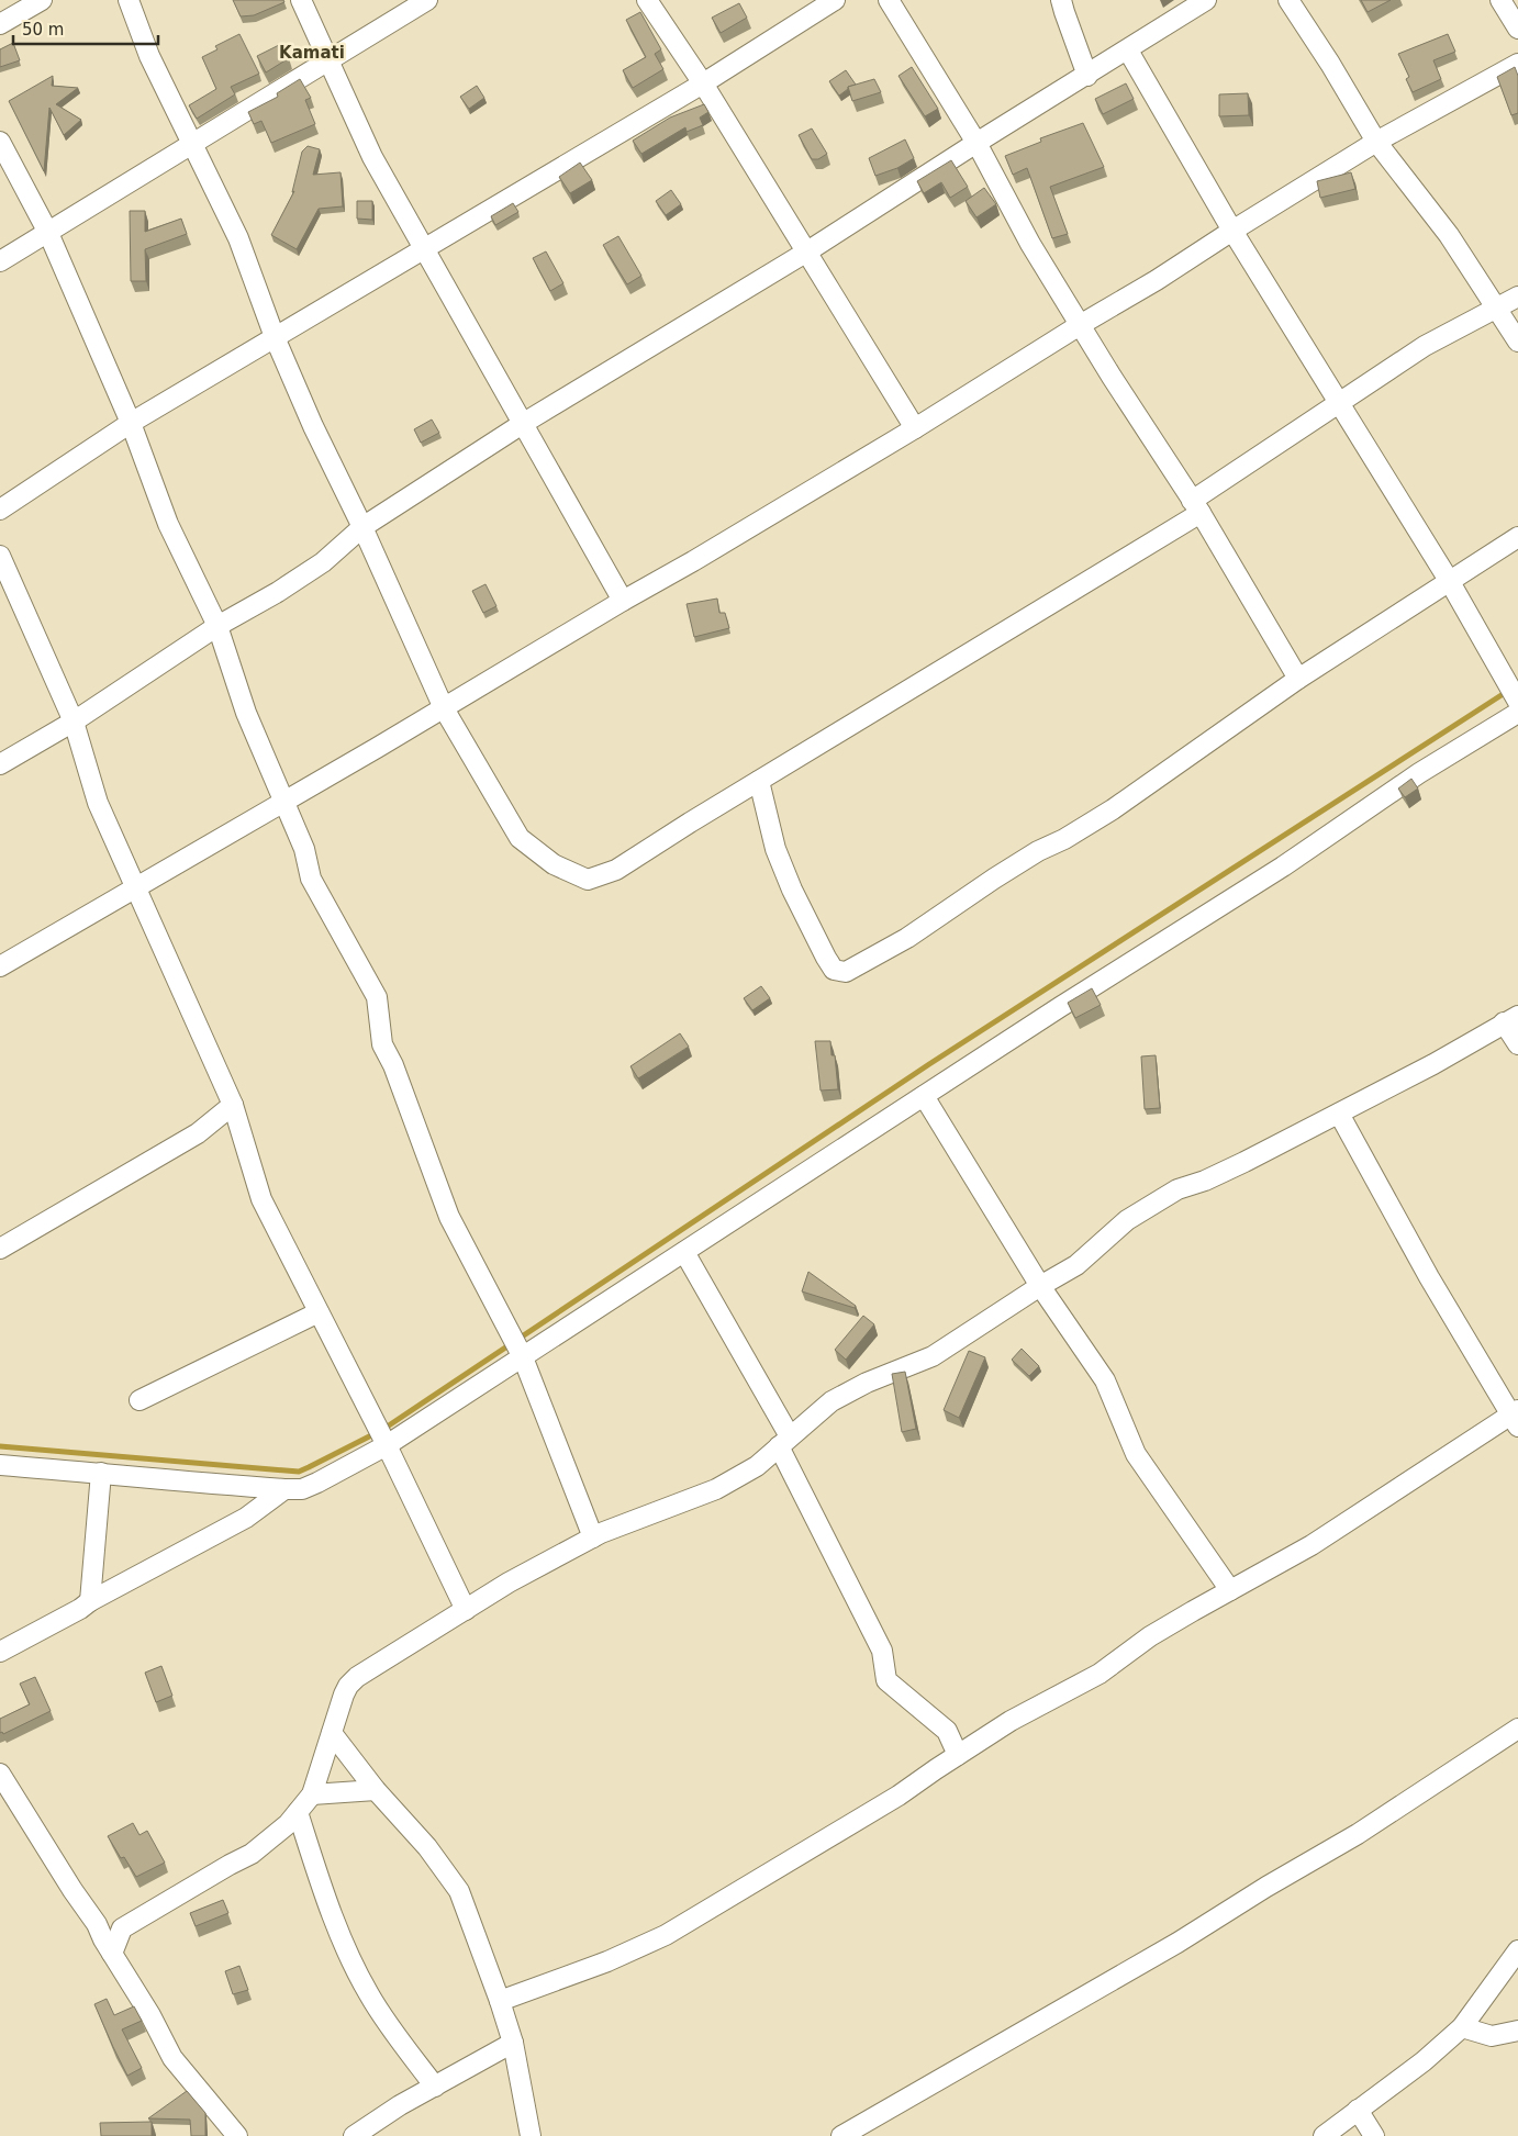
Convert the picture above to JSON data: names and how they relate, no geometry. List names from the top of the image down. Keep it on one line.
{"districts":["Kamati"],"scale_bar":"50 m"}
